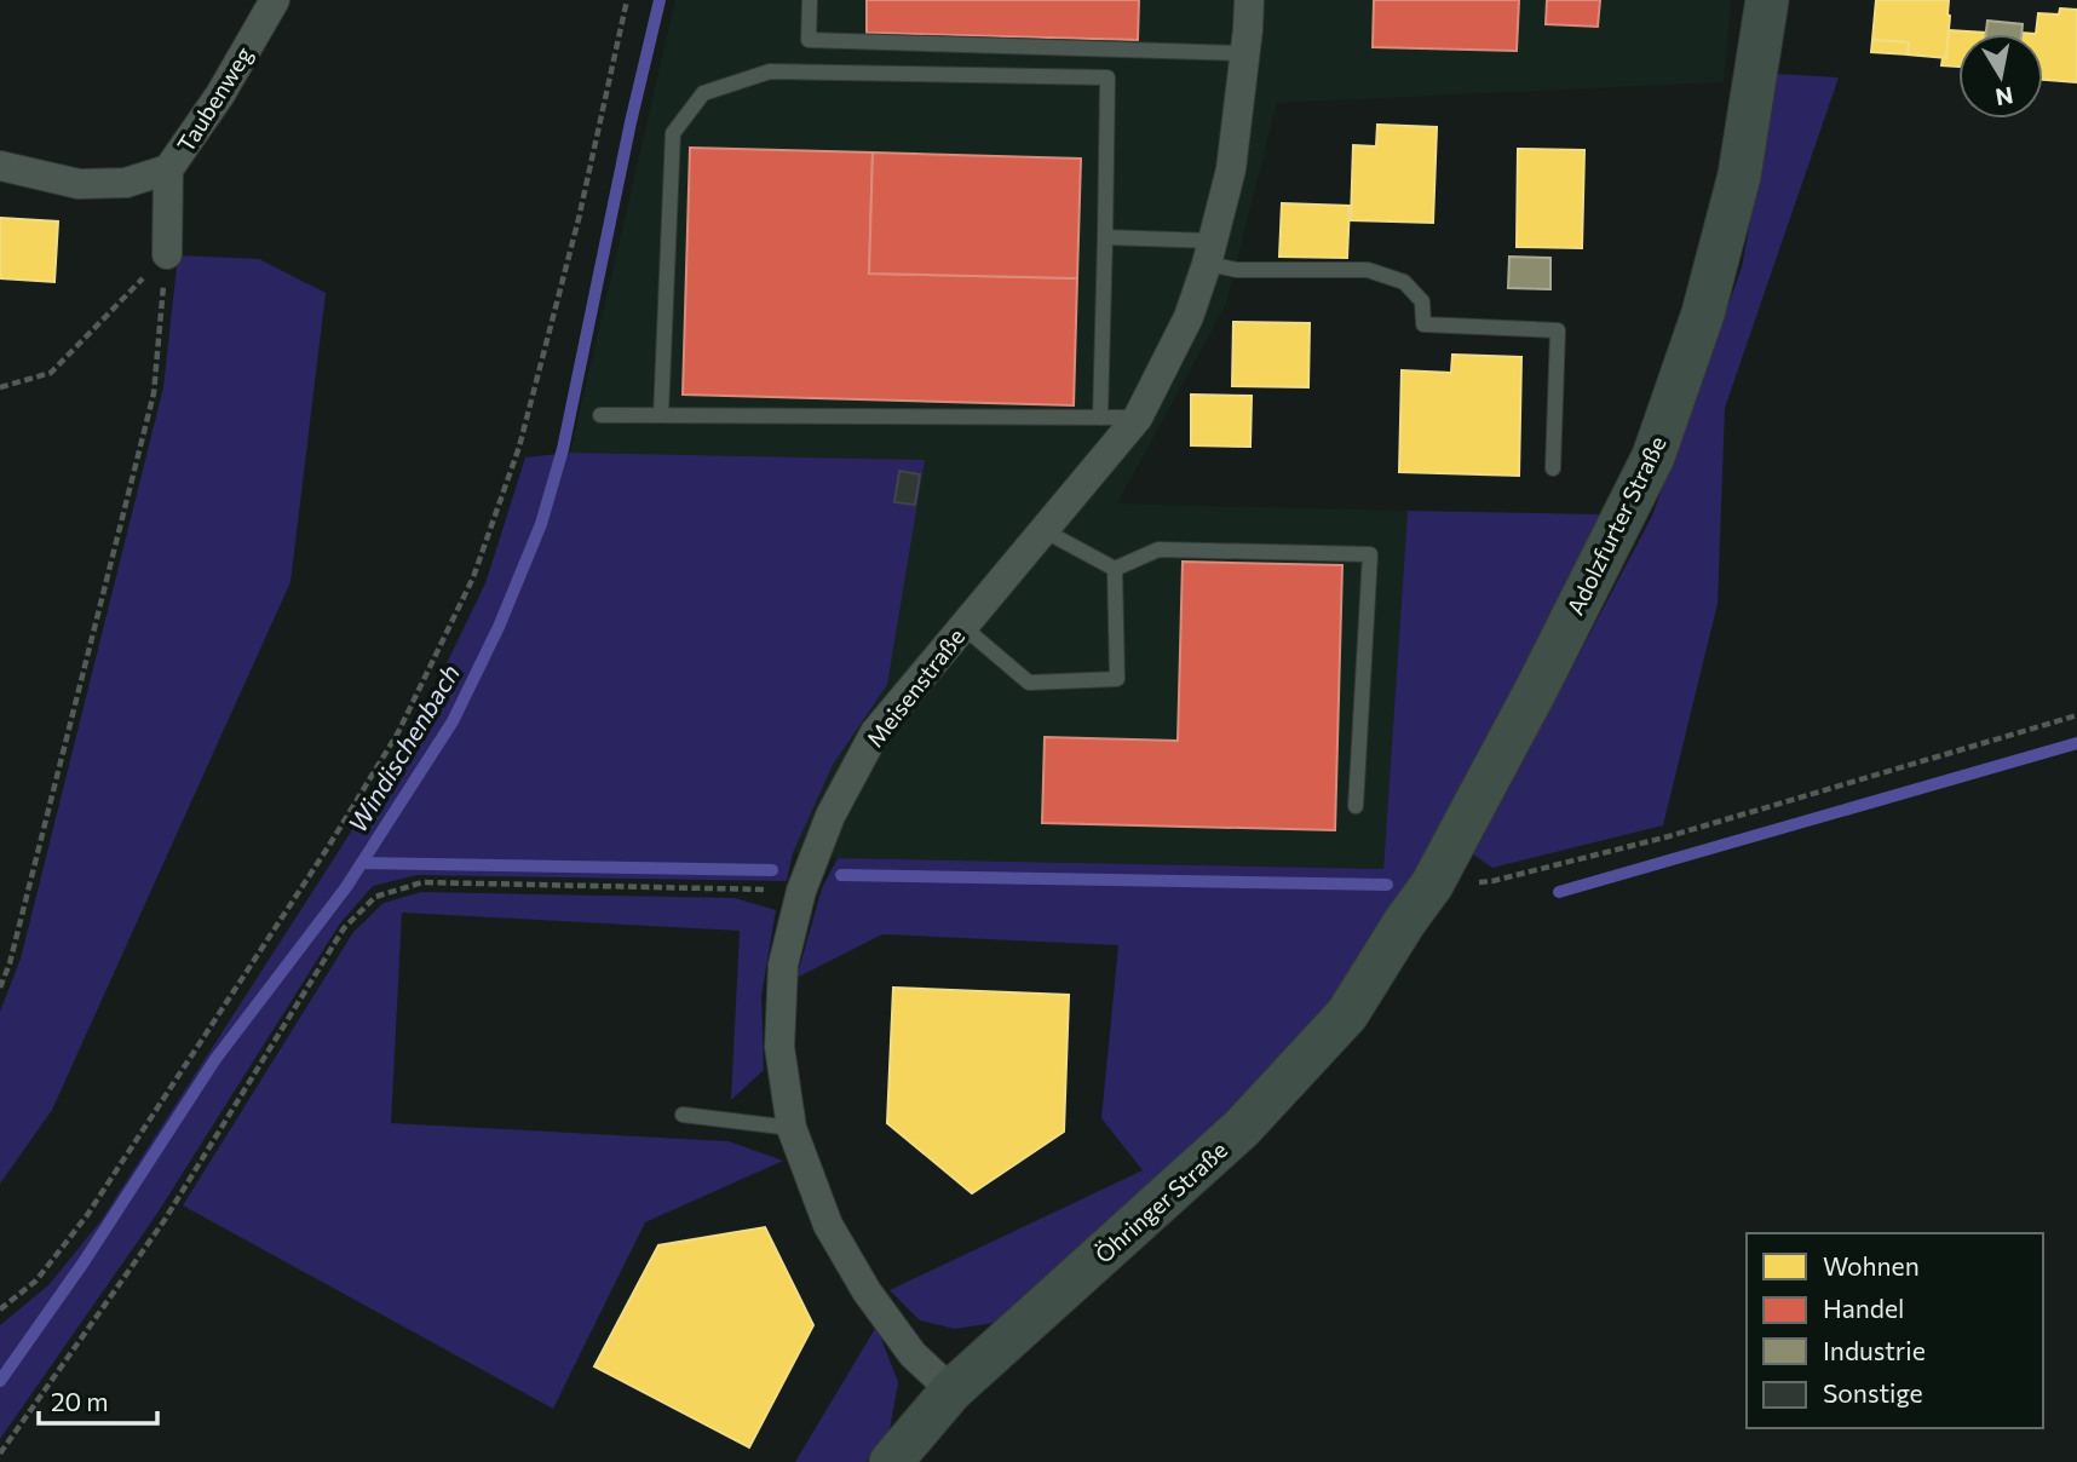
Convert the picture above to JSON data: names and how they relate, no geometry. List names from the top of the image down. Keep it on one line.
{"streets":{"main road":["Adolzfurter Straße","Öhringer Straße"],"street":["Taubenweg","Meisenstraße"]},"crossings":[["Adolzfurter Straße","Öhringer Straße"],["Meisenstraße","Öhringer Straße"]],"water":["Windischenbach"],"legend":["Wohnen","Handel","Industrie","Sonstige"],"scale_bar":"20 m","north":"bottom"}
